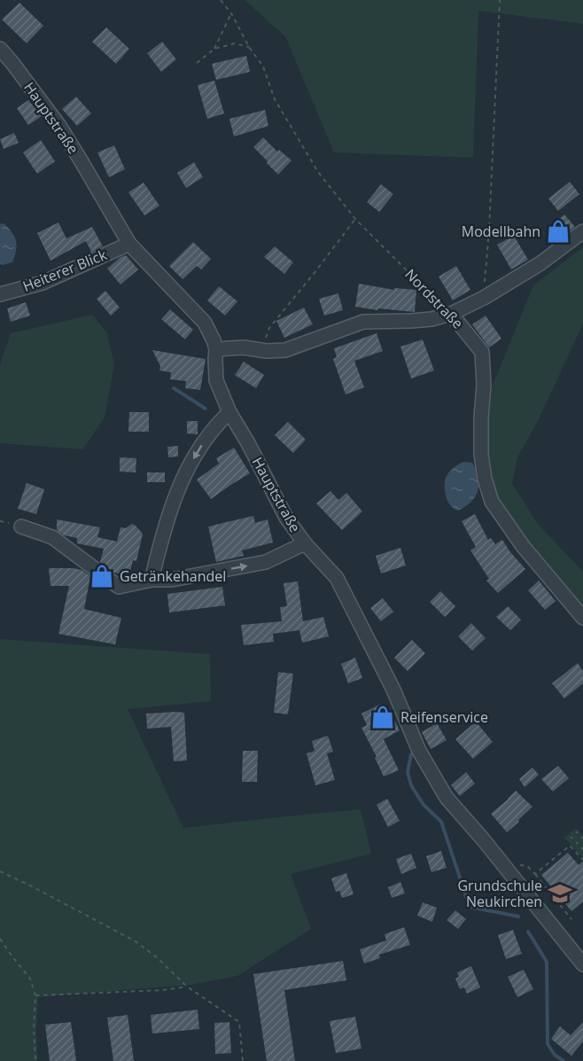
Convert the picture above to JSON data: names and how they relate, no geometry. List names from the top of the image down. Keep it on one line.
{"streets":{"street":["Hauptstraße","Heiterer Blick","Nordstraße"]},"crossings":[["Hauptstraße","Heiterer Blick"]],"places":{"shop":["Modellbahn","Getränkehandel","Reifenservice"],"school or university":["Grundschule Neukirchen"]}}
